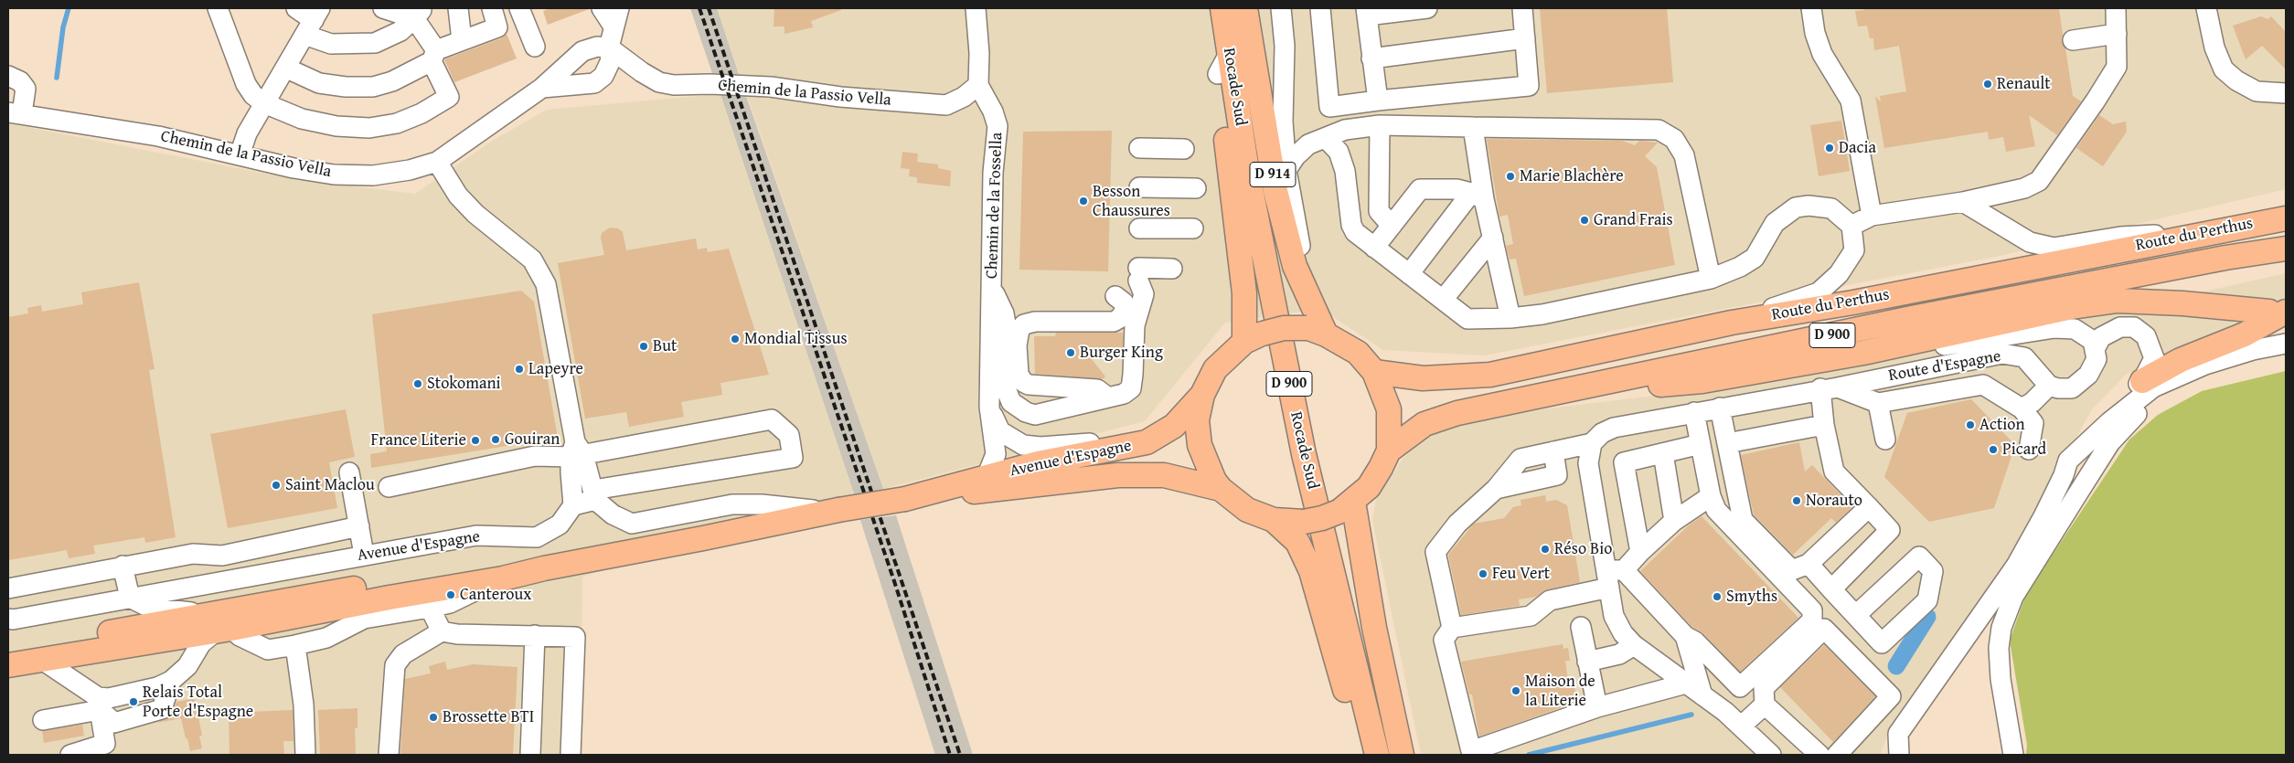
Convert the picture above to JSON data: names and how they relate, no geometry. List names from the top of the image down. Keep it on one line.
{"streets":{"main road":["Rocade Sud","D 914","Route du Perthus","D 900","Avenue d'Espagne"],"street":["Chemin de la Passio Vella","Chemin de la Fossella","Route d'Espagne"]},"crossings":[["Chemin de la Passio Vella","Chemin de la Fossella"],["Chemin de la Fossella","Avenue d'Espagne"]],"places":["Renault","Dacia","Marie Blachère","Besson Chaussures","Grand Frais","Mondial Tissus","But","Burger King","Lapeyre","Stokomani","Action","Gouiran","France Literie","Picard","Saint Maclou","Norauto","Réso Bio","Feu Vert","Canteroux","Smyths","Maison de la Literie","Relais Total Porte d'Espagne","Brossette BTI"]}
